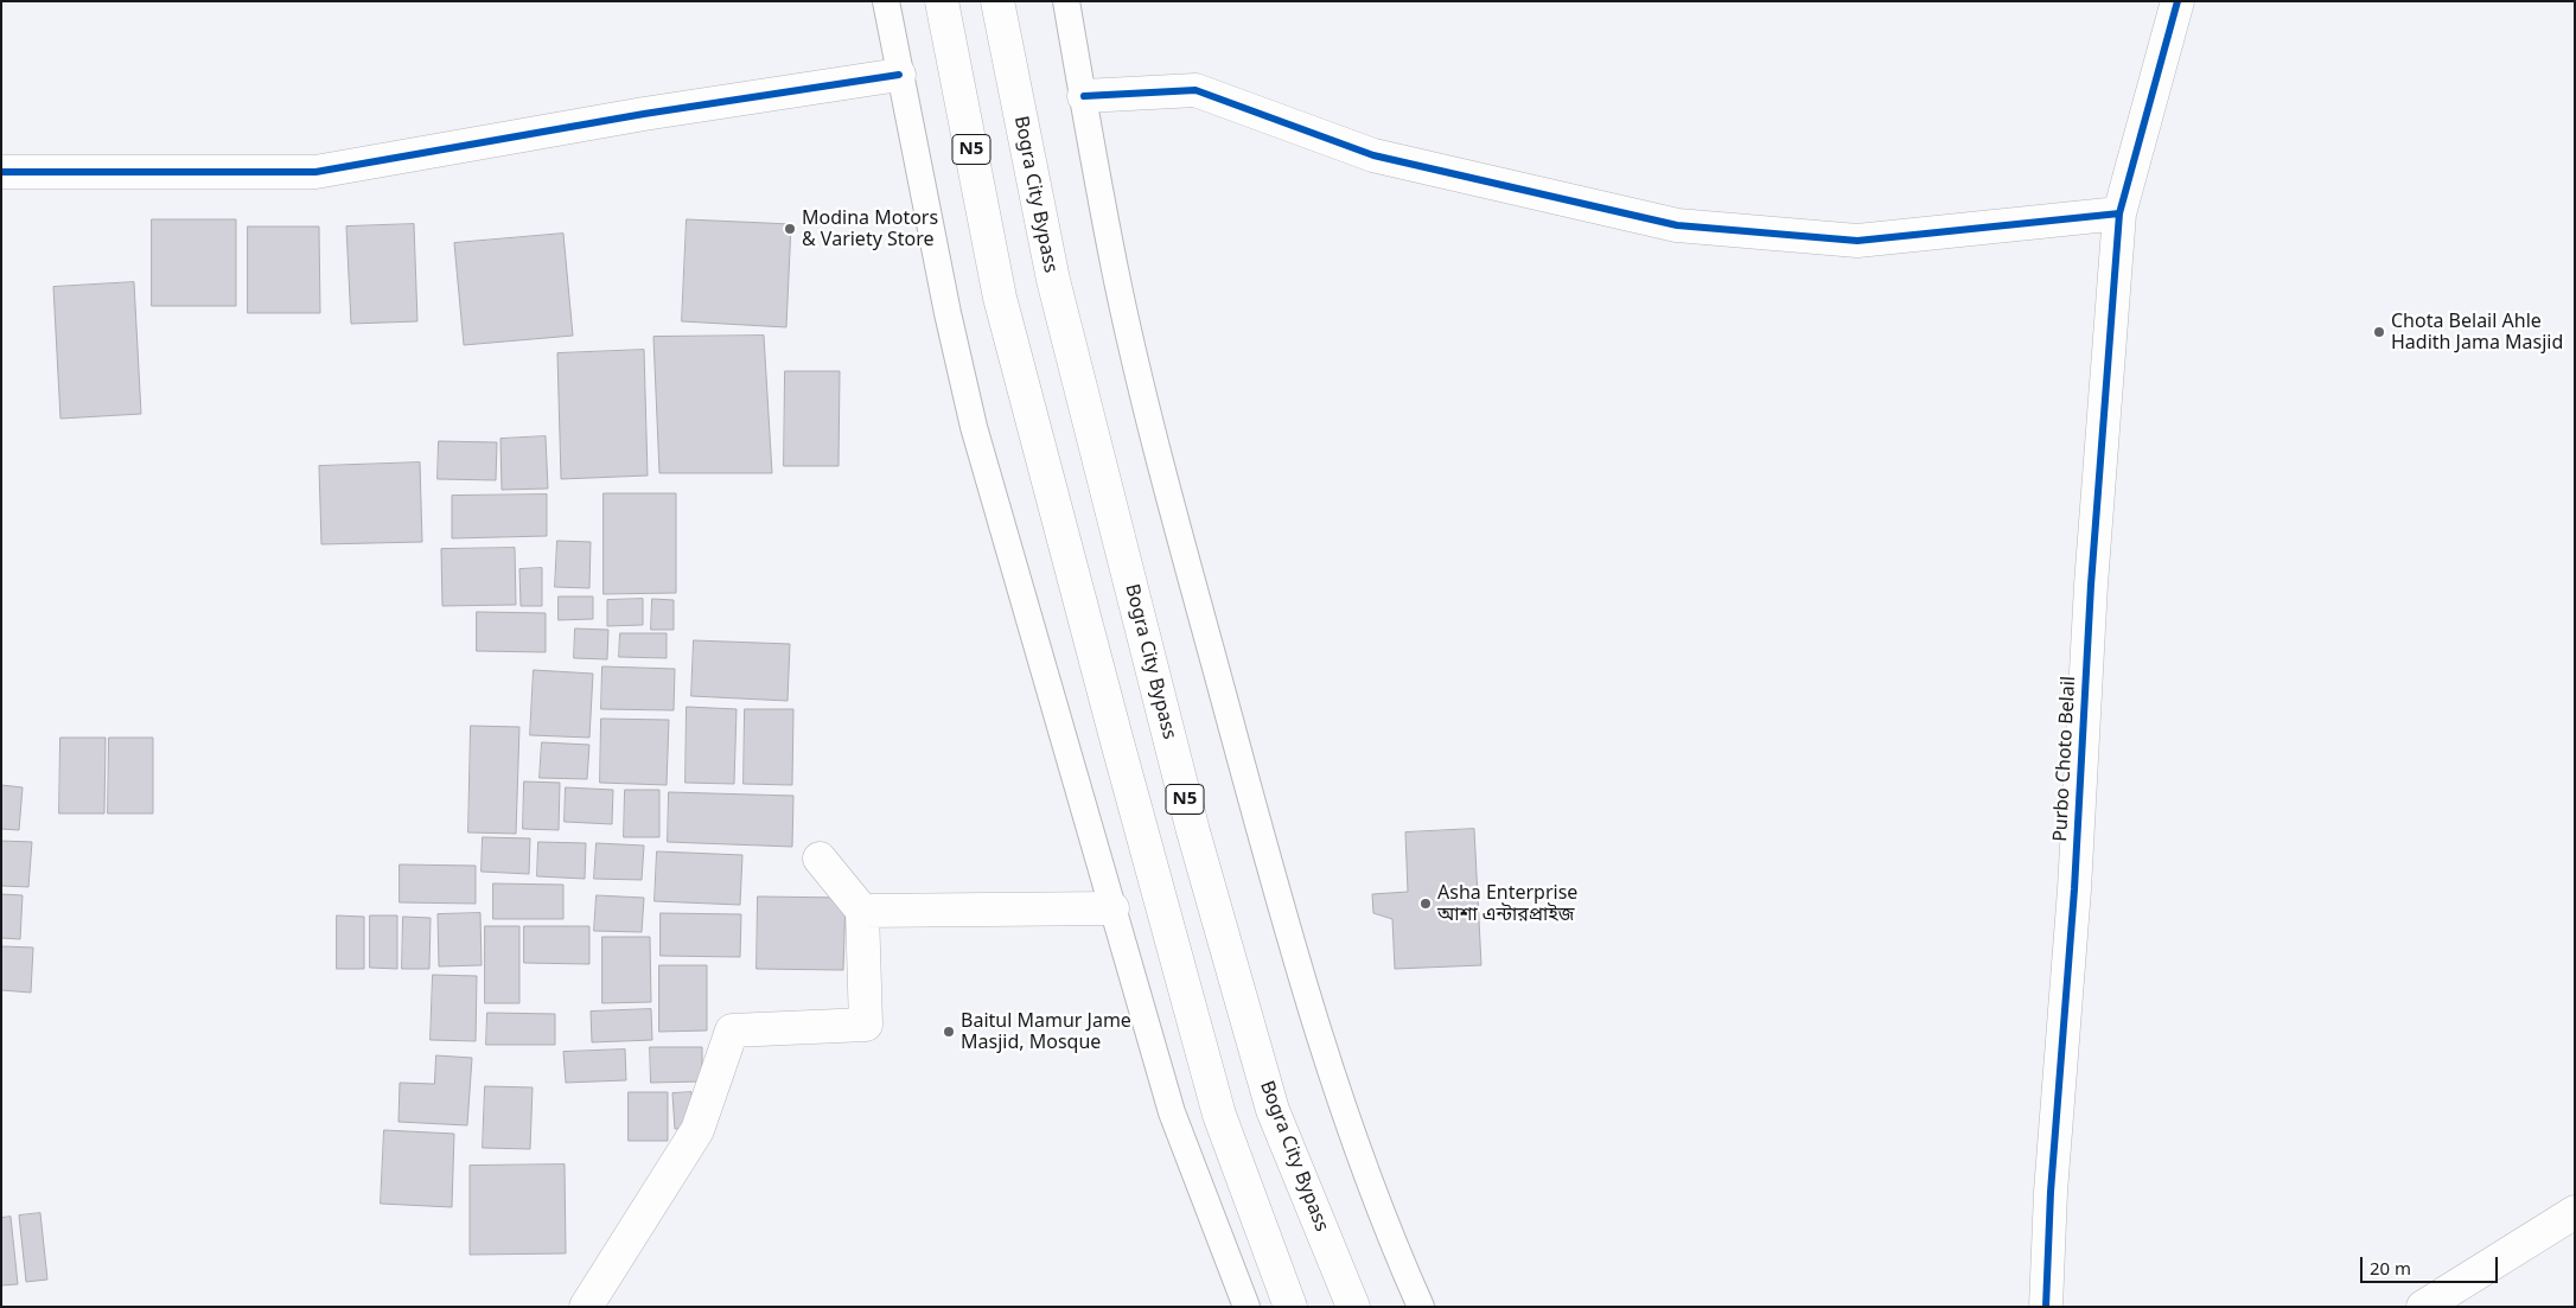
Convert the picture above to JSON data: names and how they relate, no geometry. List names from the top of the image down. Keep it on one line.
{"streets":{"main road":["N5","Bogra City Bypass","Purbo Choto Belail"]},"places":["Modina Motors & Variety Store","Chota Belail Ahle Hadith Jama Masjid","Asha Enterprise আশা এন্টারপ্রাইজ","Baitul Mamur Jame Masjid, Mosque"],"scale_bar":"20 m"}
